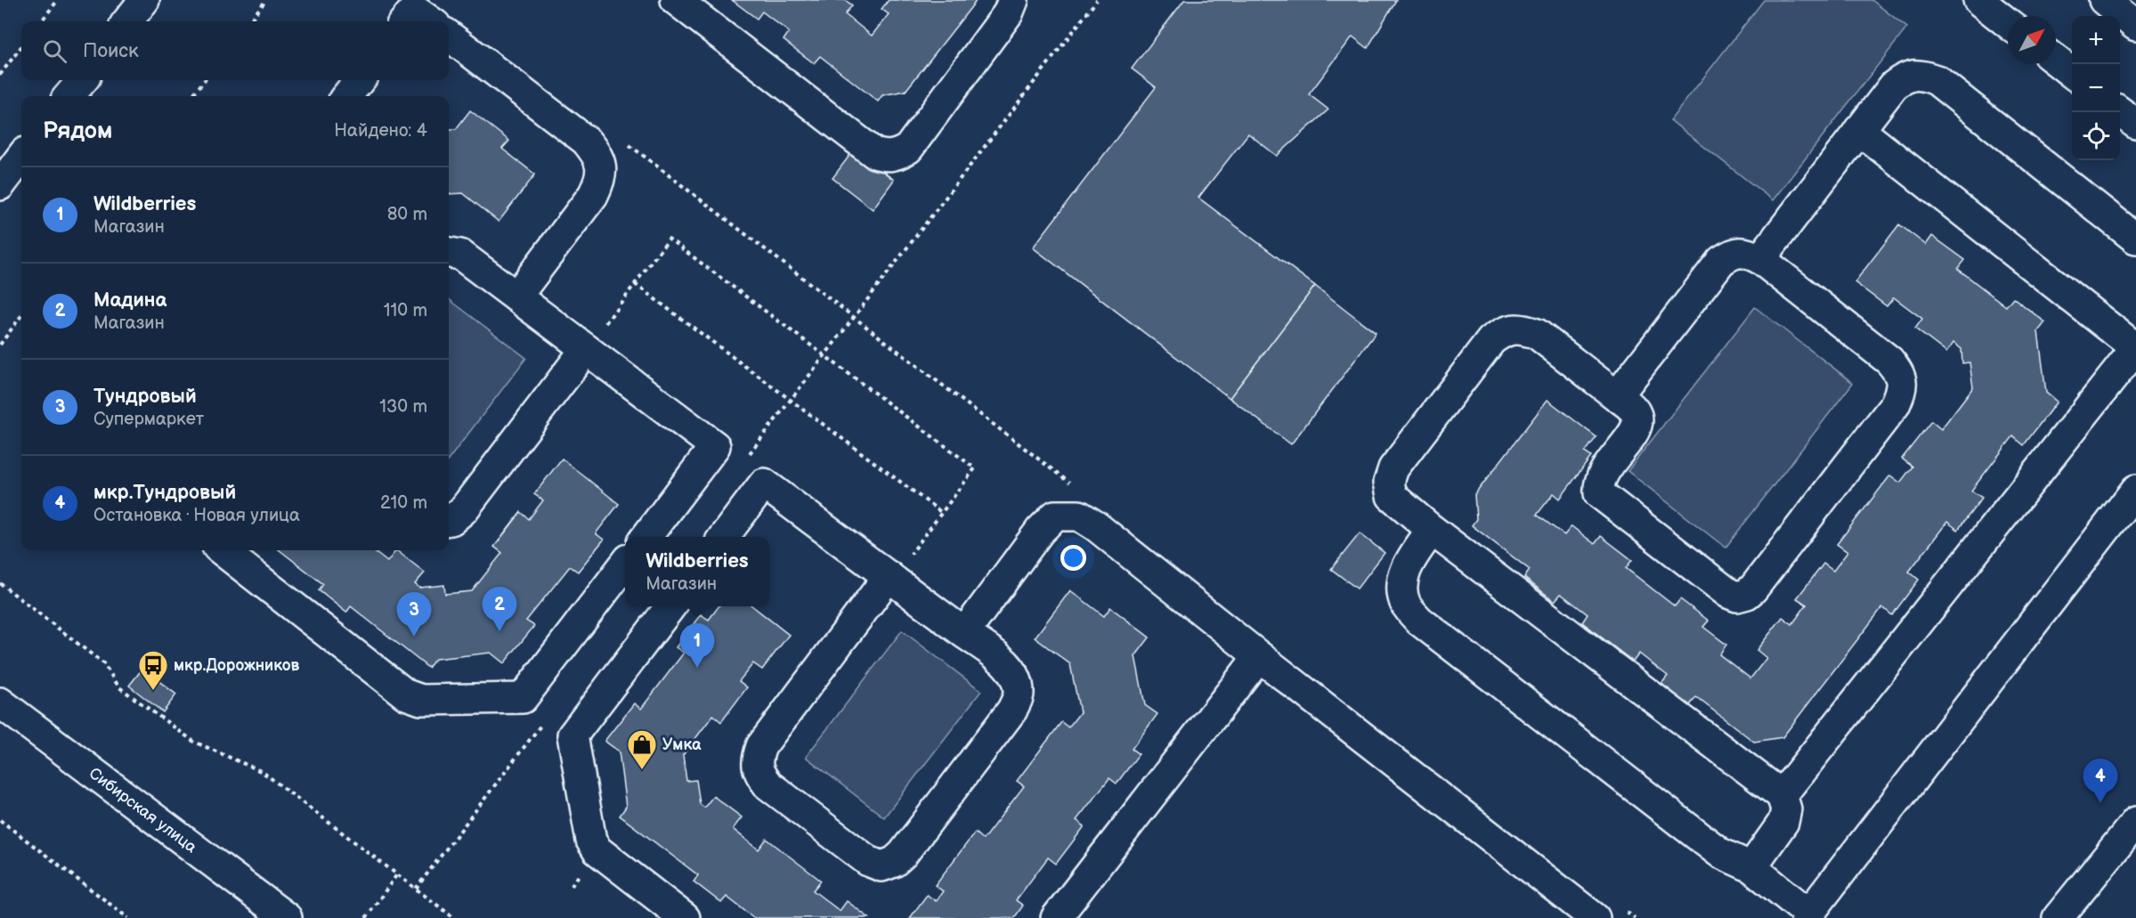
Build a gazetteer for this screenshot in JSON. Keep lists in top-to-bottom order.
{
  "streets": {
    "main road": ["Сибирская улица"]
  },
  "places": {
    "bus stop": ["мкр.Дорожников"],
    "shop": ["Умка"]
  },
  "north": "top right",
  "page": {
    "map_buttons": ["+", "−"],
    "search": "Поиск",
    "heading": ["Рядом", "Найдено: 4"],
    "list": [
      {
        "mark": "1",
        "name": "Wildberries",
        "note": "Магазин",
        "value": "80 m"
      },
      {
        "mark": "2",
        "name": "Мадина",
        "note": "Магазин",
        "value": "110 m"
      },
      {
        "mark": "3",
        "name": "Тундровый",
        "note": "Супермаркет",
        "value": "130 m"
      },
      {
        "mark": "4",
        "name": "мкр.Тундровый",
        "note": "Остановка · Новая улица",
        "value": "210 m"
      }
    ],
    "popup": ["Wildberries", "Магазин"],
    "pins": [
      "2",
      "3",
      "1",
      "4"
    ]
  }
}
